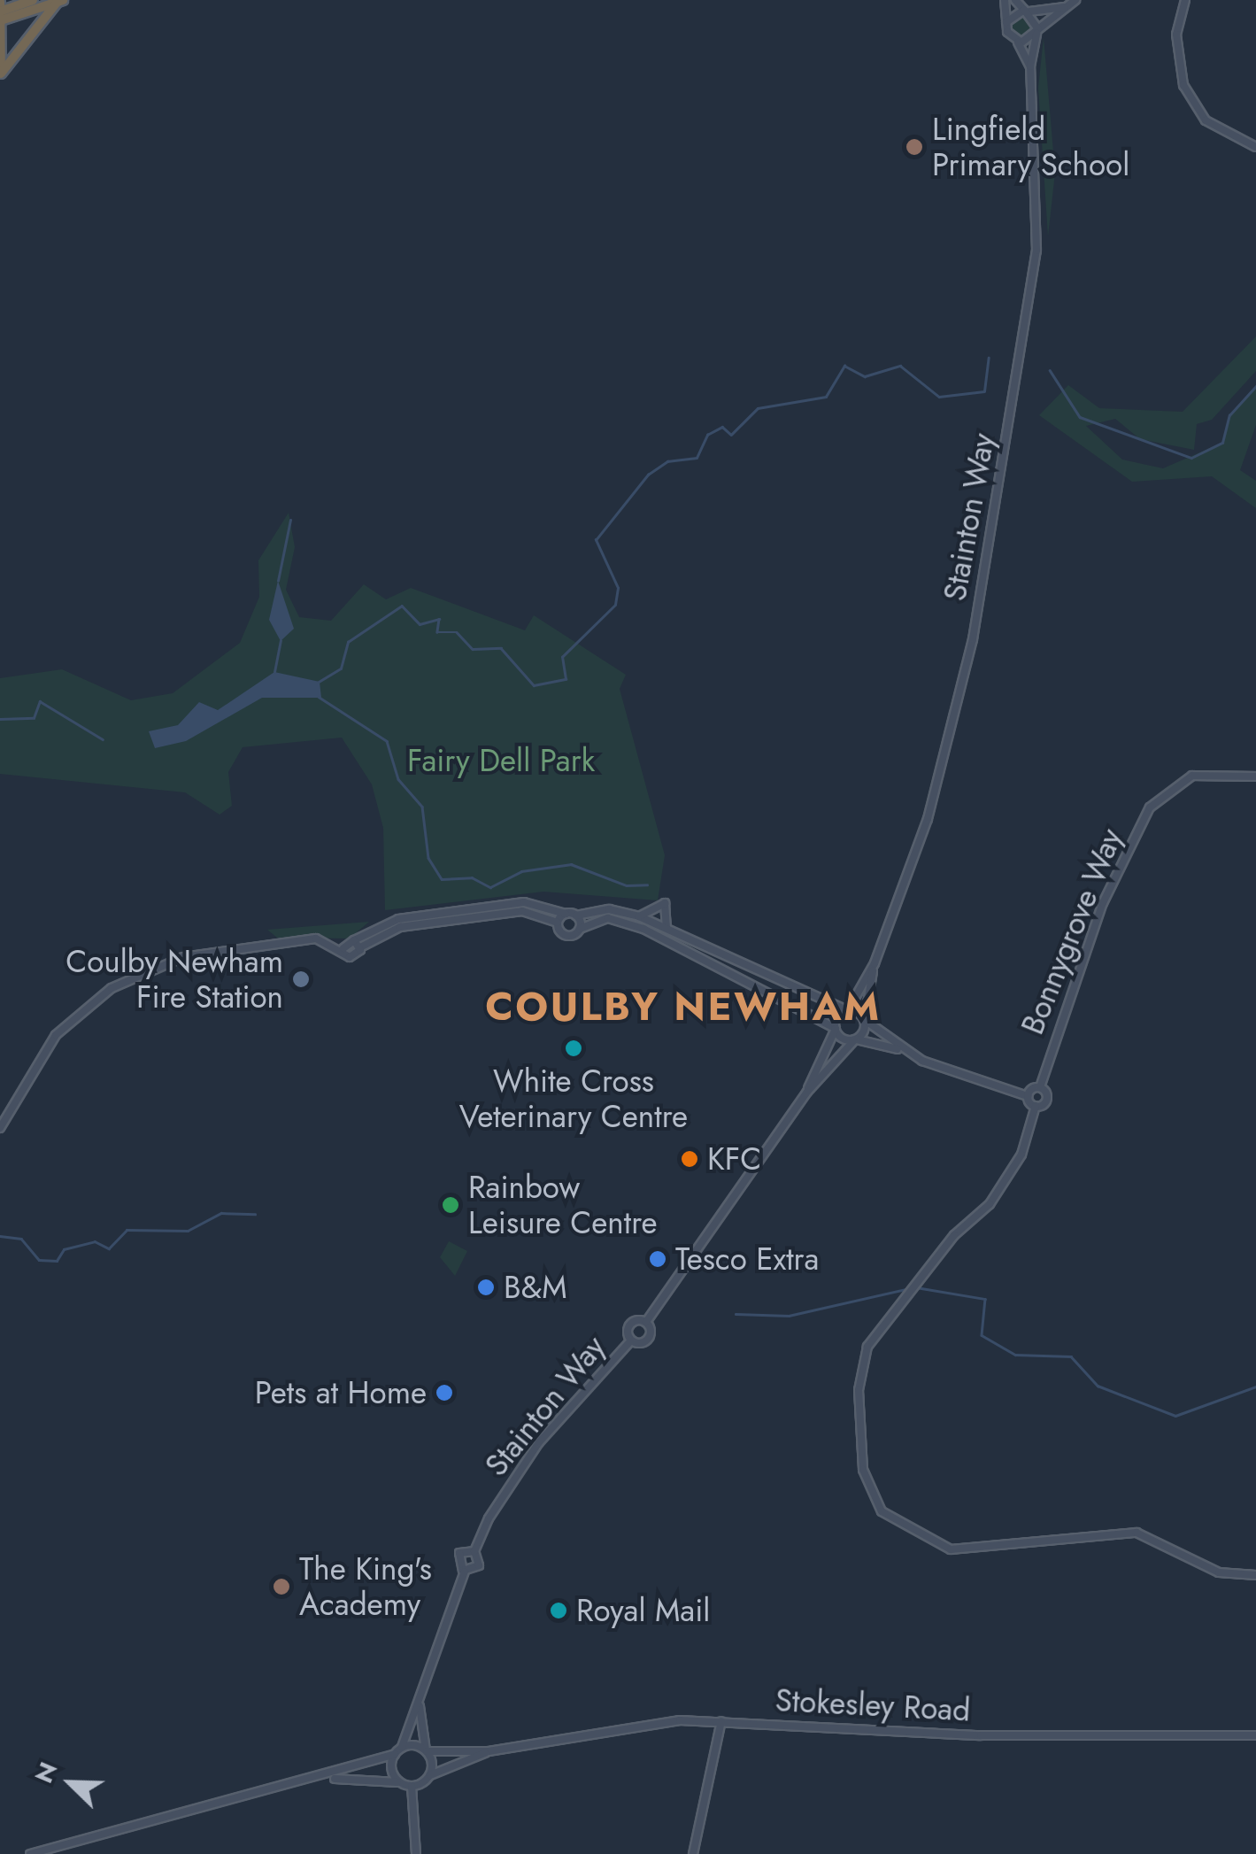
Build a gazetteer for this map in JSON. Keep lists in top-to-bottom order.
{
  "streets": {
    "street": ["Stainton Way", "Bonnygrove Way", "Stokesley Road"]
  },
  "districts": ["COULBY NEWHAM"],
  "parks": ["Fairy Dell Park"],
  "places": [
    "Lingfield Primary School",
    "Coulby Newham Fire Station",
    "White Cross Veterinary Centre",
    "KFC",
    "Rainbow Leisure Centre",
    "Tesco Extra",
    "B&M",
    "Pets at Home",
    "The King's Academy",
    "Royal Mail"
  ],
  "north": "top left"
}
